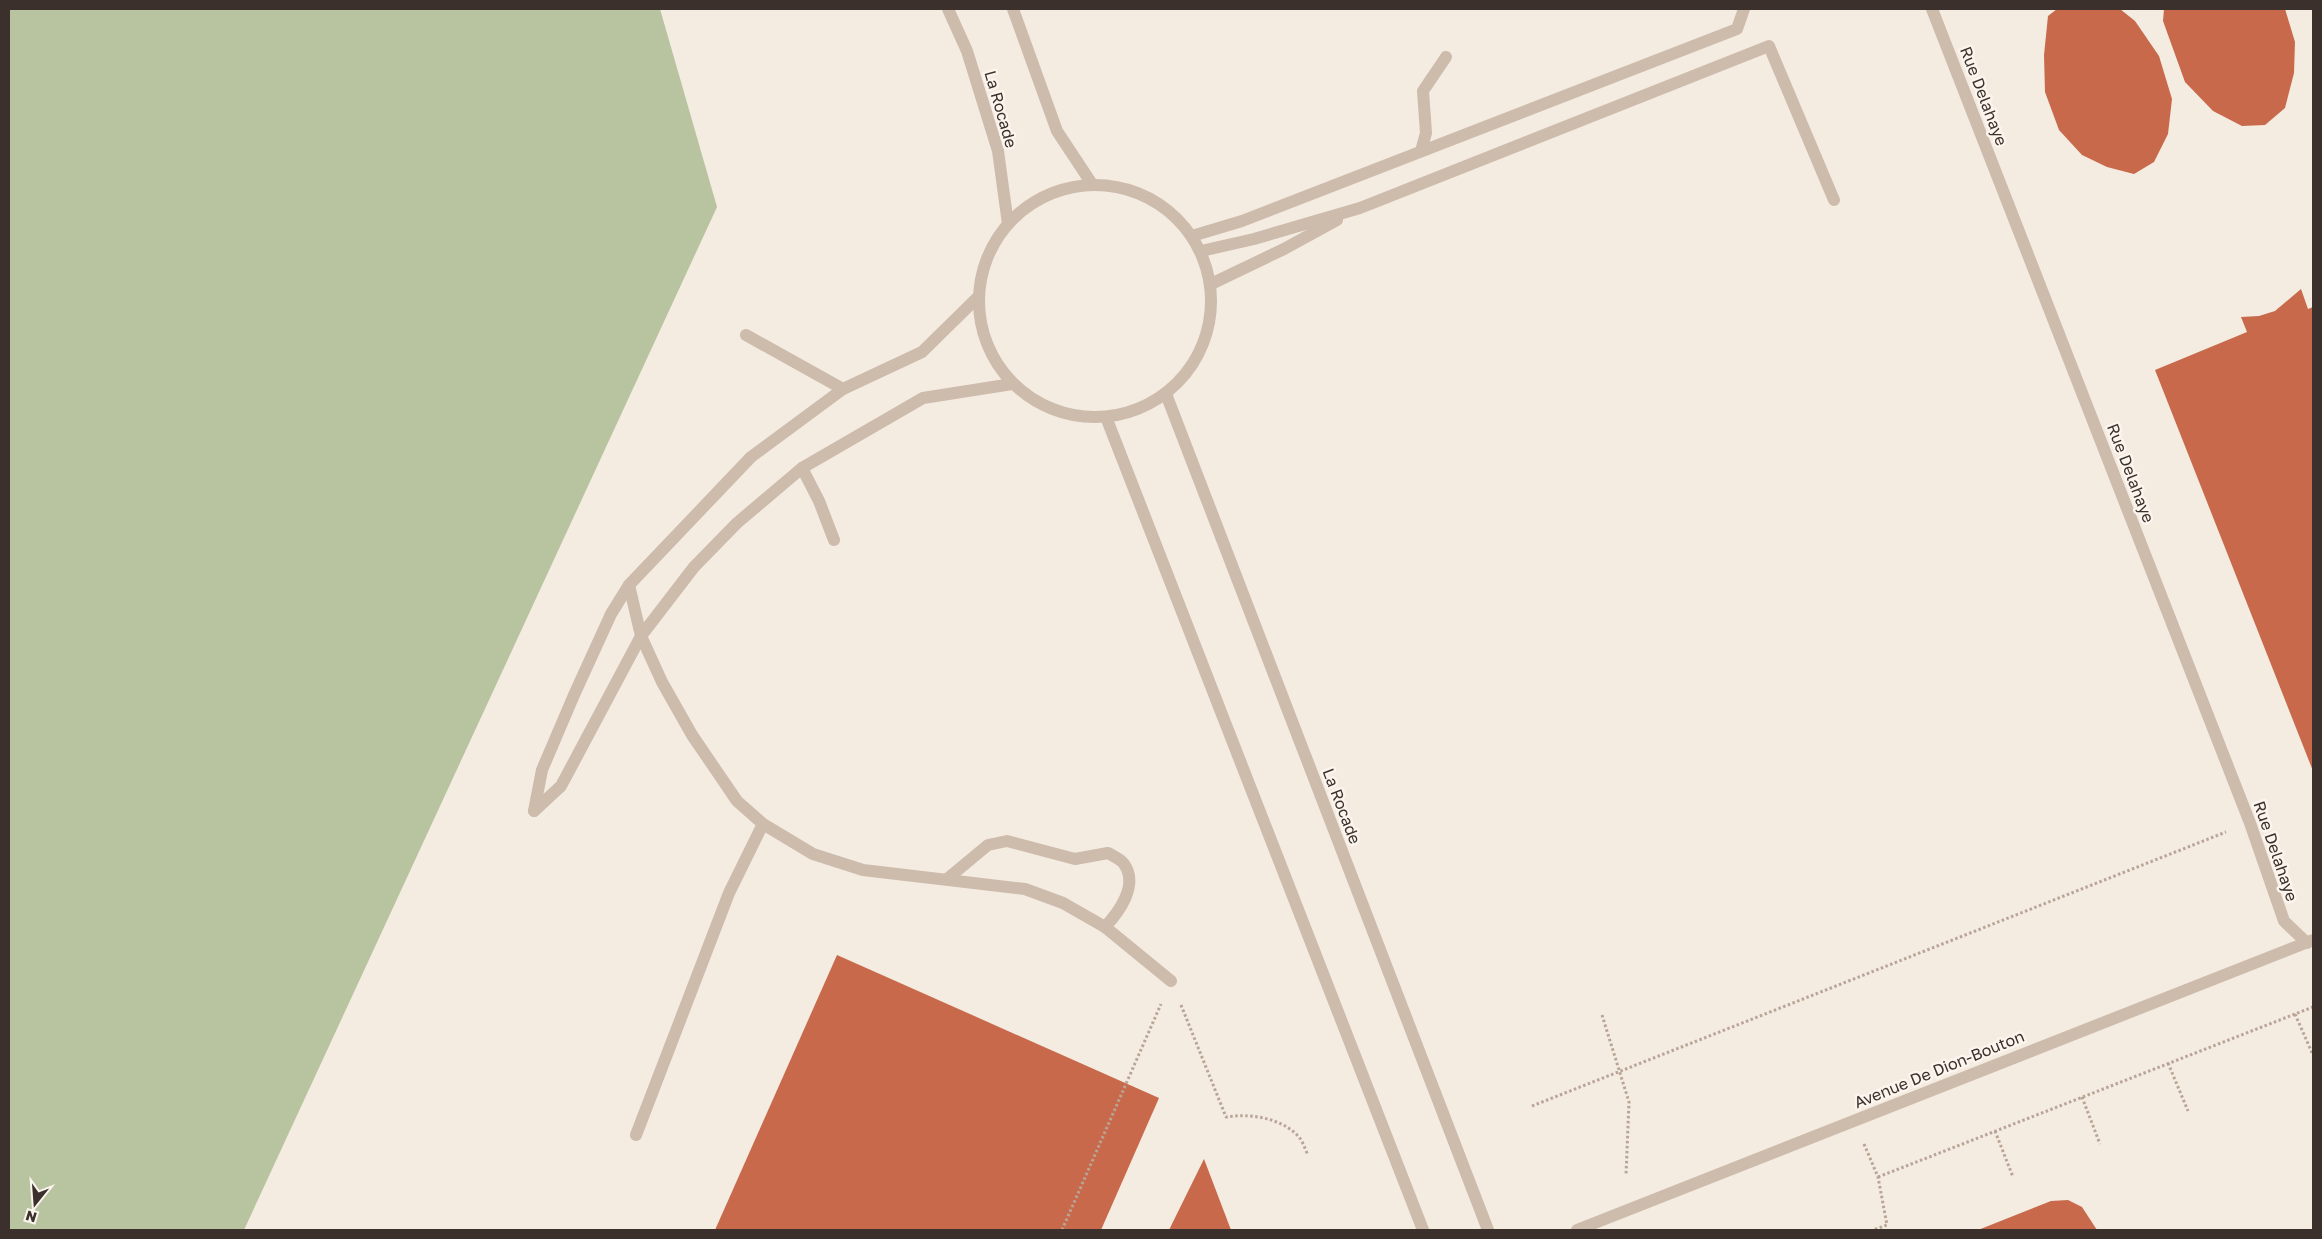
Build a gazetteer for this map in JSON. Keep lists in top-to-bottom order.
{
  "streets": {
    "lane": ["Rue Delahaye", "La Rocade", "Avenue De Dion-Bouton"]
  },
  "crossings": [
    ["Rue Delahaye", "Avenue De Dion-Bouton"]
  ],
  "north": "bottom"
}
